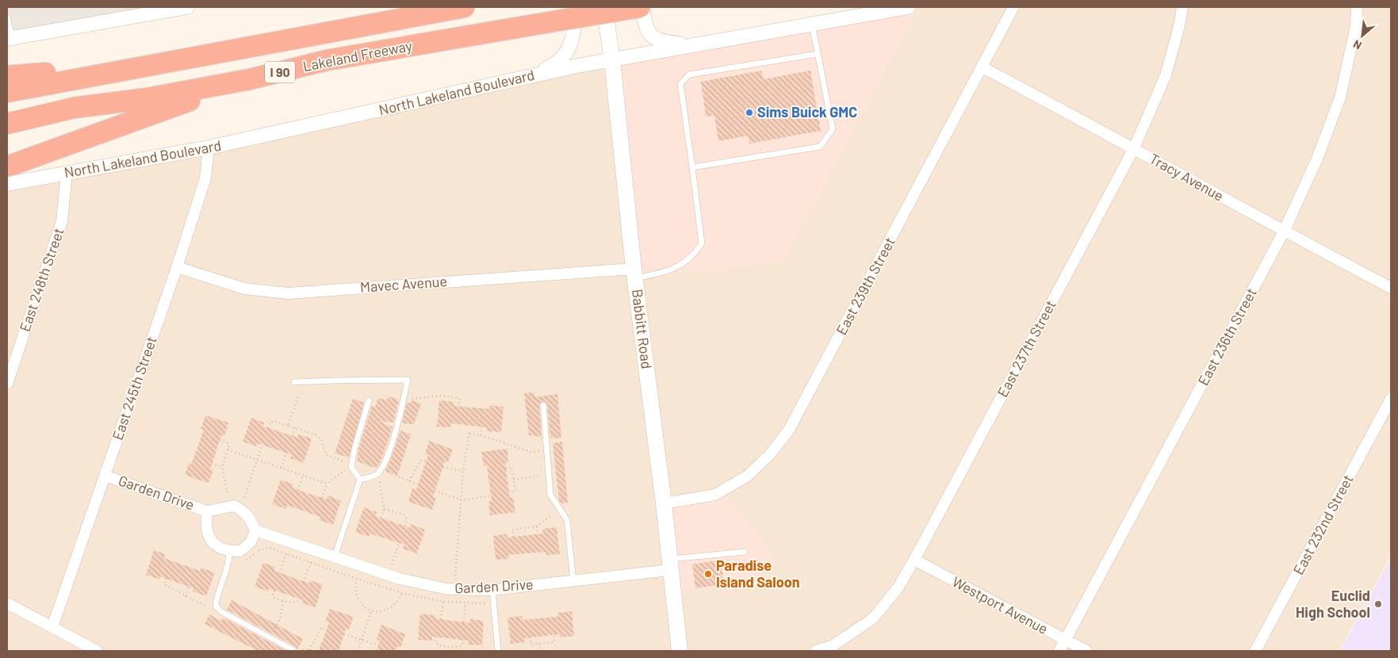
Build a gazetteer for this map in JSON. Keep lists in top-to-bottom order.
{
  "streets": {
    "highway": ["Lakeland Freeway", "I 90"],
    "main road": ["Babbitt Road"],
    "street": [
      "North Lakeland Boulevard",
      "Tracy Avenue",
      "East 248th Street",
      "Mavec Avenue",
      "East 239th Street",
      "East 236th Street",
      "East 237th Street",
      "East 245th Street",
      "Garden Drive",
      "East 232nd Street",
      "Westport Avenue"
    ]
  },
  "crossings": [
    ["North Lakeland Boulevard", "East 248th Street"],
    ["North Lakeland Boulevard", "Babbitt Road"],
    ["North Lakeland Boulevard", "East 245th Street"],
    ["Tracy Avenue", "East 239th Street"],
    ["Tracy Avenue", "East 236th Street"],
    ["Tracy Avenue", "East 237th Street"],
    ["Mavec Avenue", "Babbitt Road"],
    ["Mavec Avenue", "East 245th Street"],
    ["East 239th Street", "Babbitt Road"],
    ["Babbitt Road", "Garden Drive"],
    ["East 236th Street", "Westport Avenue"],
    ["East 237th Street", "Westport Avenue"],
    ["East 245th Street", "Garden Drive"]
  ],
  "places": ["Sims Buick GMC", "Paradise Island Saloon", "Euclid High School"],
  "north": "bottom left"
}
